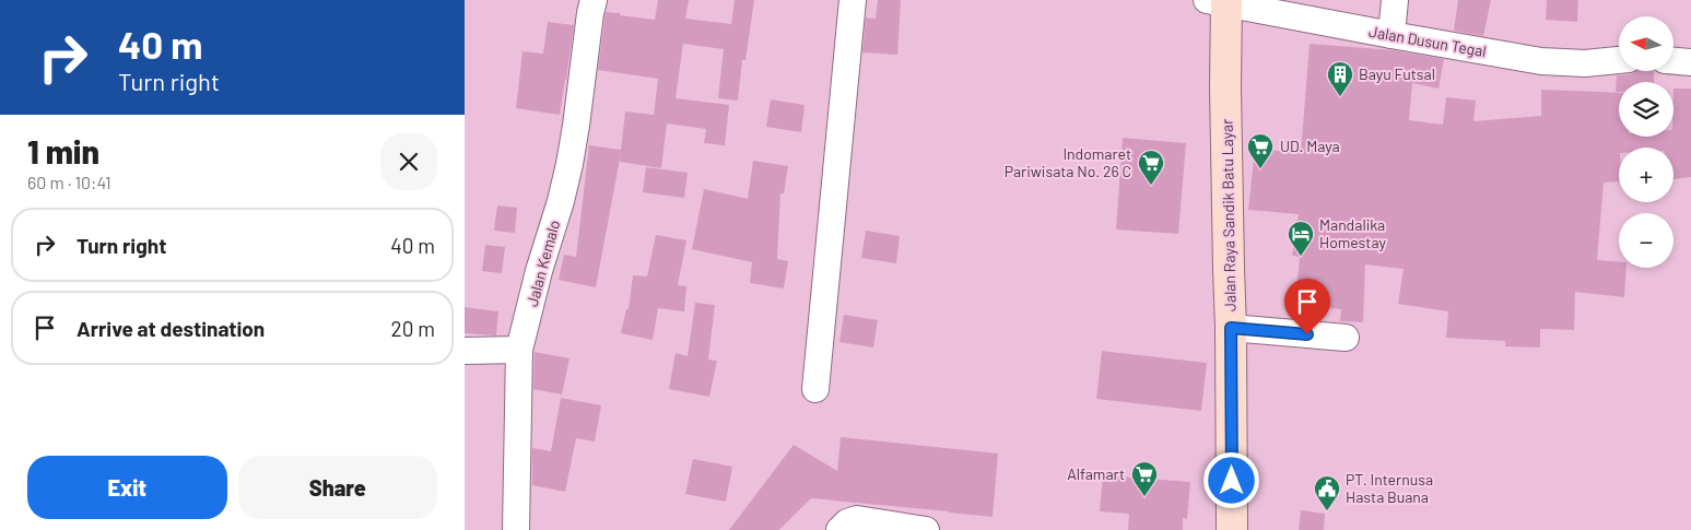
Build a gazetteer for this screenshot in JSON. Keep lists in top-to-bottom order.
{
  "streets": {
    "main road": ["Jalan Raya Sandik Batu Layar"],
    "street": ["Jalan Dusun Tegal", "Jalan Kemalo"]
  },
  "crossings": [
    ["Jalan Dusun Tegal", "Jalan Raya Sandik Batu Layar"]
  ],
  "places": {
    "building": ["Bayu Futsal"],
    "supermarket": ["UD. Maya", "Indomaret Pariwisata No. 26 C", "Alfamart"],
    "hotel": ["Mandalika Homestay"],
    "public building": ["PT. Internusa Hasta Buana"]
  },
  "north": "left",
  "page": {
    "turn": ["40 m", "Turn right"],
    "map_buttons": ["+", "−"],
    "heading": ["1 min", "60 m · 10:41"],
    "list": [
      {
        "name": "Turn right",
        "value": "40 m"
      },
      {
        "name": "Arrive at destination",
        "value": "20 m"
      }
    ],
    "buttons": ["Exit", "Share"]
  }
}
